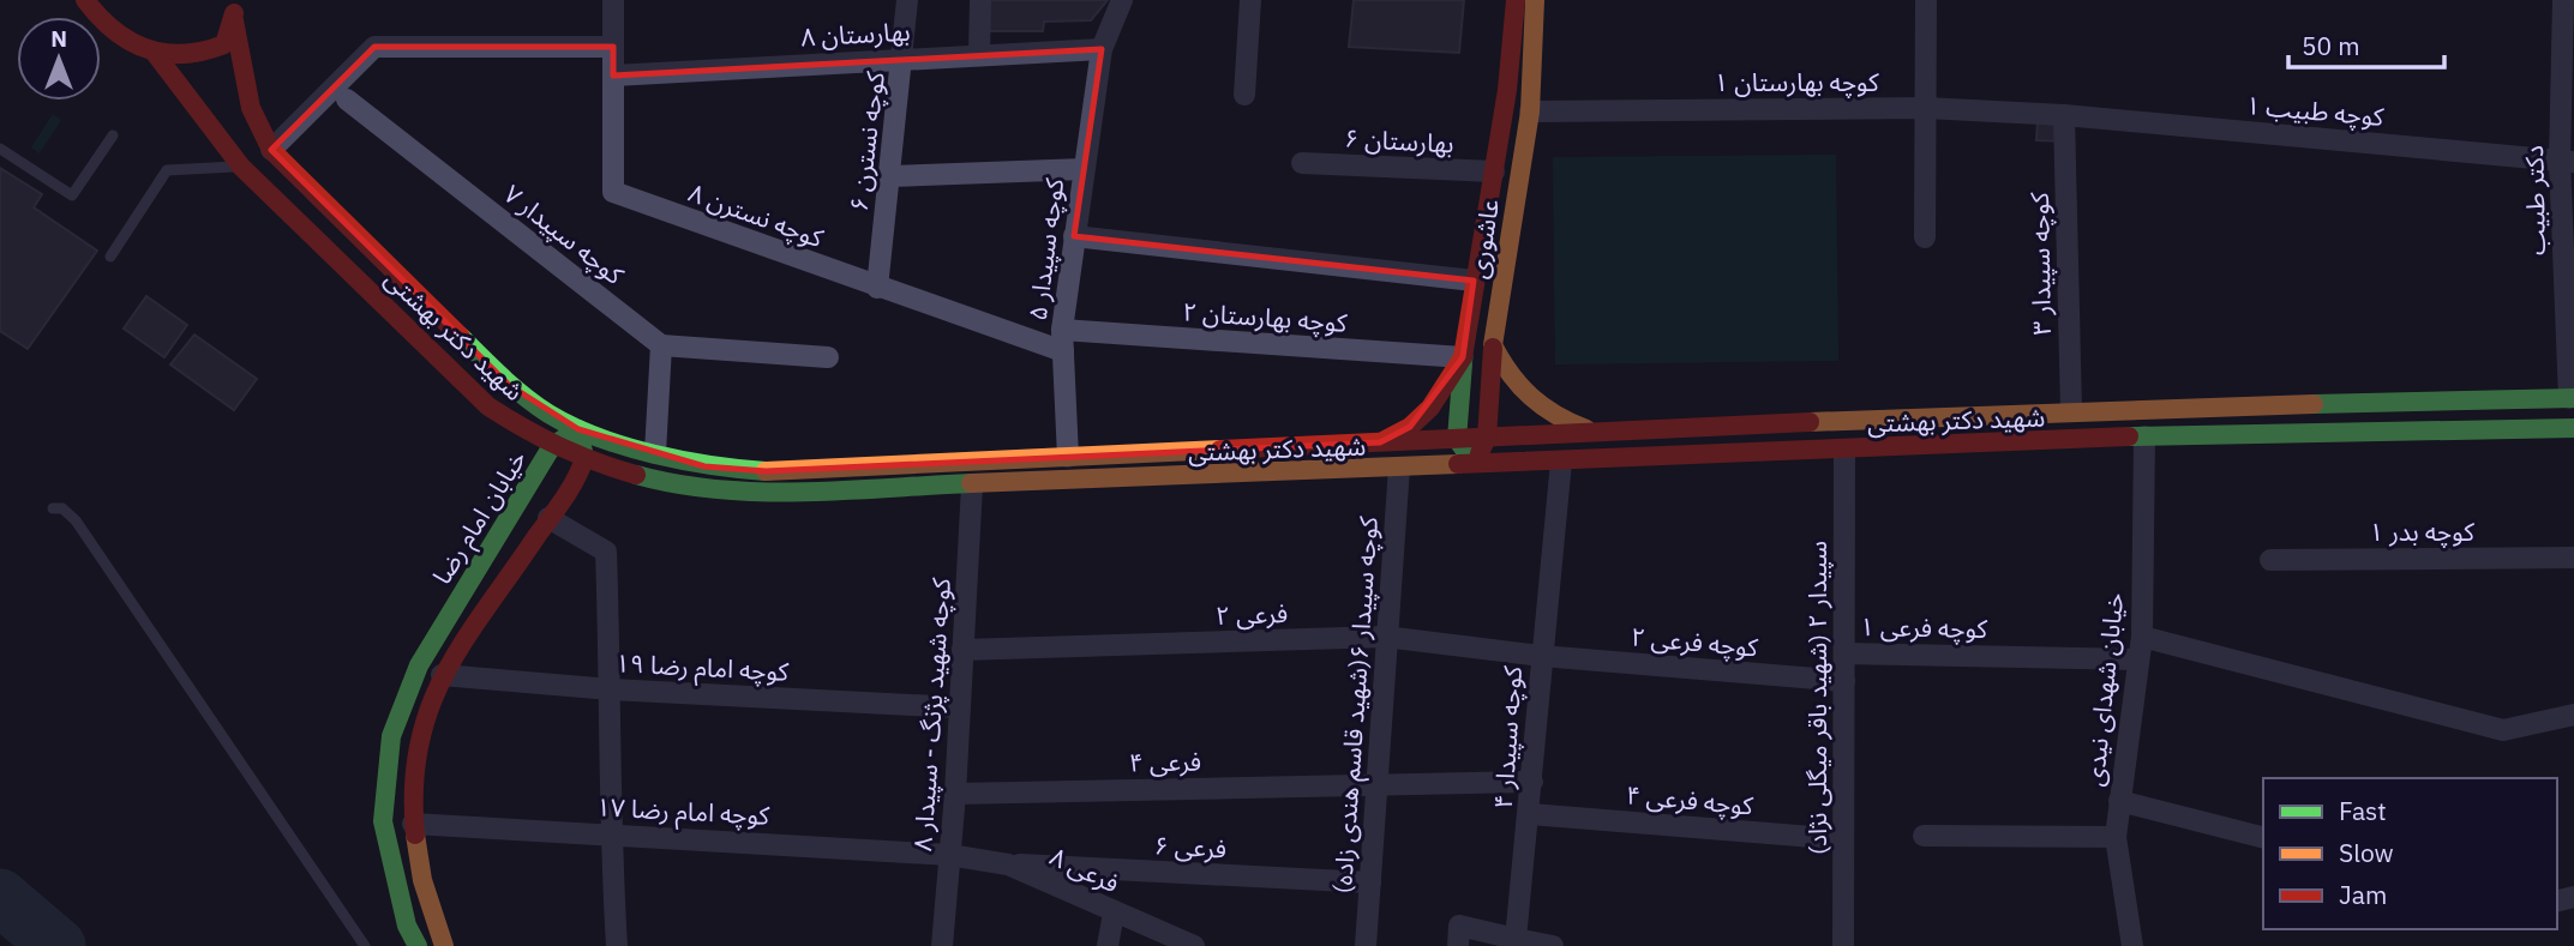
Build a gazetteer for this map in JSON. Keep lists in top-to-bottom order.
{
  "streets": {
    "main road": ["عاشوری", "شهید دکتر بهشتی", "خیابان امام رضا"],
    "street": [
      "بهارستان ۸",
      "کوچه بهارستان ۱",
      "کوچه طبیب ۱",
      "بهارستان ۶",
      "کوچه نسترن ۶",
      "دکتر طبیب",
      "کوچه نسترن ۸",
      "کوچه سپیدار ۷",
      "کوچه سپیدار ۵",
      "کوچه سپیدار ۳",
      "کوچه بهارستان ۲",
      "کوچه بدر ۱",
      "فرعی ۲",
      "کوچه فرعی ۱",
      "کوچه فرعی ۲",
      "کوچه امام رضا ۱۹",
      "خیابان شهدای نیدی",
      "سپیدار ۲ (شهید باقر میگلی نژاد)",
      "کوچه سپیدار ۶(شهید قاسم هندی زاده)",
      "کوچه شهید پژنگ - سپیدار ۸",
      "کوچه سپیدار ۴",
      "فرعی ۴",
      "کوچه فرعی ۴",
      "کوچه امام رضا ۱۷",
      "فرعی ۶",
      "فرعی ۸"
    ]
  },
  "crossings": [
    ["بهارستان ۸", "کوچه نسترن ۶"],
    ["بهارستان ۸", "کوچه نسترن ۸"],
    ["بهارستان ۸", "کوچه سپیدار ۵"],
    ["کوچه بهارستان ۱", "کوچه طبیب ۱"],
    ["کوچه بهارستان ۱", "عاشوری"],
    ["کوچه بهارستان ۱", "کوچه سپیدار ۳"],
    ["کوچه طبیب ۱", "دکتر طبیب"],
    ["کوچه طبیب ۱", "کوچه سپیدار ۳"],
    ["بهارستان ۶", "عاشوری"],
    ["کوچه نسترن ۶", "کوچه نسترن ۸"],
    ["دکتر طبیب", "شهید دکتر بهشتی"],
    ["کوچه نسترن ۸", "کوچه سپیدار ۵"],
    ["عاشوری", "کوچه بهارستان ۲"],
    ["عاشوری", "شهید دکتر بهشتی"],
    ["کوچه سپیدار ۵", "کوچه بهارستان ۲"],
    ["کوچه سپیدار ۵", "شهید دکتر بهشتی"],
    ["کوچه سپیدار ۳", "شهید دکتر بهشتی"],
    ["شهید دکتر بهشتی", "خیابان امام رضا"],
    ["شهید دکتر بهشتی", "خیابان شهدای نیدی"],
    ["شهید دکتر بهشتی", "سپیدار ۲ (شهید باقر میگلی نژاد)"],
    ["شهید دکتر بهشتی", "کوچه سپیدار ۶(شهید قاسم هندی زاده)"],
    ["شهید دکتر بهشتی", "کوچه شهید پژنگ - سپیدار ۸"],
    ["شهید دکتر بهشتی", "کوچه سپیدار ۴"],
    ["فرعی ۲", "کوچه فرعی ۲"],
    ["فرعی ۲", "کوچه سپیدار ۶(شهید قاسم هندی زاده)"],
    ["فرعی ۲", "کوچه شهید پژنگ - سپیدار ۸"],
    ["فرعی ۲", "کوچه سپیدار ۴"],
    ["کوچه فرعی ۱", "خیابان شهدای نیدی"],
    ["کوچه فرعی ۱", "سپیدار ۲ (شهید باقر میگلی نژاد)"],
    ["کوچه فرعی ۲", "سپیدار ۲ (شهید باقر میگلی نژاد)"],
    ["کوچه فرعی ۲", "کوچه سپیدار ۴"],
    ["کوچه امام رضا ۱۹", "کوچه شهید پژنگ - سپیدار ۸"],
    ["سپیدار ۲ (شهید باقر میگلی نژاد)", "کوچه فرعی ۴"],
    ["کوچه سپیدار ۶(شهید قاسم هندی زاده)", "فرعی ۴"],
    ["کوچه سپیدار ۶(شهید قاسم هندی زاده)", "فرعی ۶"],
    ["کوچه شهید پژنگ - سپیدار ۸", "فرعی ۴"],
    ["کوچه شهید پژنگ - سپیدار ۸", "کوچه امام رضا ۱۷"],
    ["کوچه شهید پژنگ - سپیدار ۸", "فرعی ۸"],
    ["کوچه سپیدار ۴", "کوچه فرعی ۴"],
    ["کوچه امام رضا ۱۷", "فرعی ۸"],
    ["فرعی ۶", "فرعی ۸"]
  ],
  "legend": ["Fast", "Slow", "Jam"],
  "scale_bar": "50 m",
  "north": "top"
}
